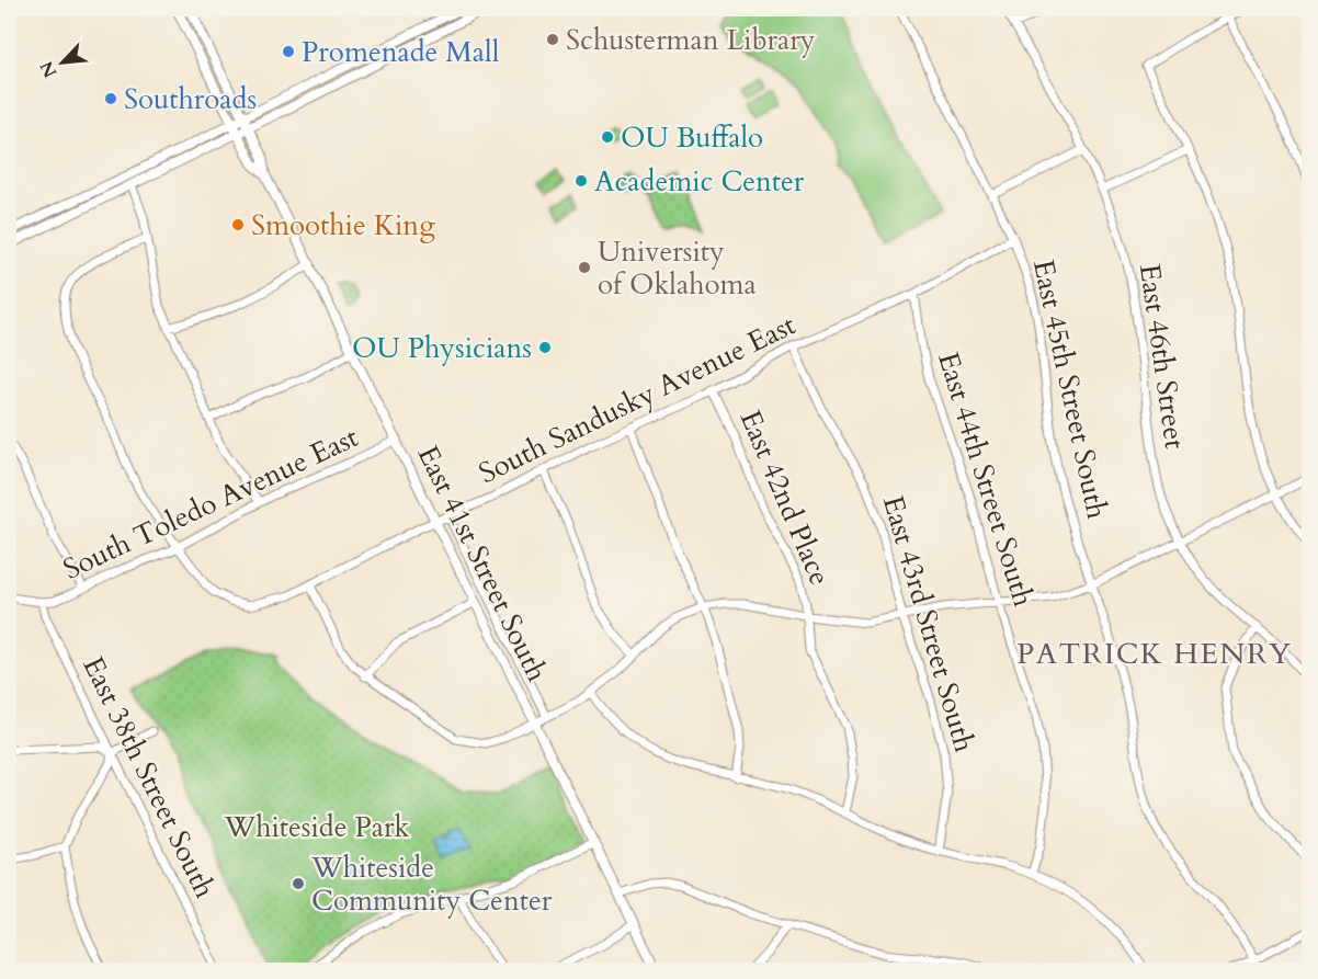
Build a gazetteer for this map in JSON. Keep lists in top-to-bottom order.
{
  "streets": {
    "main road": ["East 41st Street South"],
    "street": [
      "East 46th Street",
      "East 45th Street South",
      "South Sandusky Avenue East",
      "East 44th Street South",
      "East 42nd Place",
      "South Toledo Avenue East",
      "East 43rd Street South",
      "East 38th Street South"
    ]
  },
  "crossings": [
    ["East 45th Street South", "South Sandusky Avenue East"],
    ["South Sandusky Avenue East", "East 44th Street South"],
    ["South Sandusky Avenue East", "East 42nd Place"],
    ["South Sandusky Avenue East", "South Toledo Avenue East"],
    ["South Sandusky Avenue East", "East 41st Street South"],
    ["South Sandusky Avenue East", "East 43rd Street South"],
    ["South Toledo Avenue East", "East 41st Street South"],
    ["South Toledo Avenue East", "East 38th Street South"]
  ],
  "districts": ["PATRICK HENRY"],
  "parks": ["Whiteside Park"],
  "places": [
    "Schusterman Library",
    "Promenade Mall",
    "Southroads",
    "OU Buffalo",
    "Academic Center",
    "Smoothie King",
    "University of Oklahoma",
    "OU Physicians",
    "Whiteside Community Center"
  ],
  "north": "bottom left"
}
